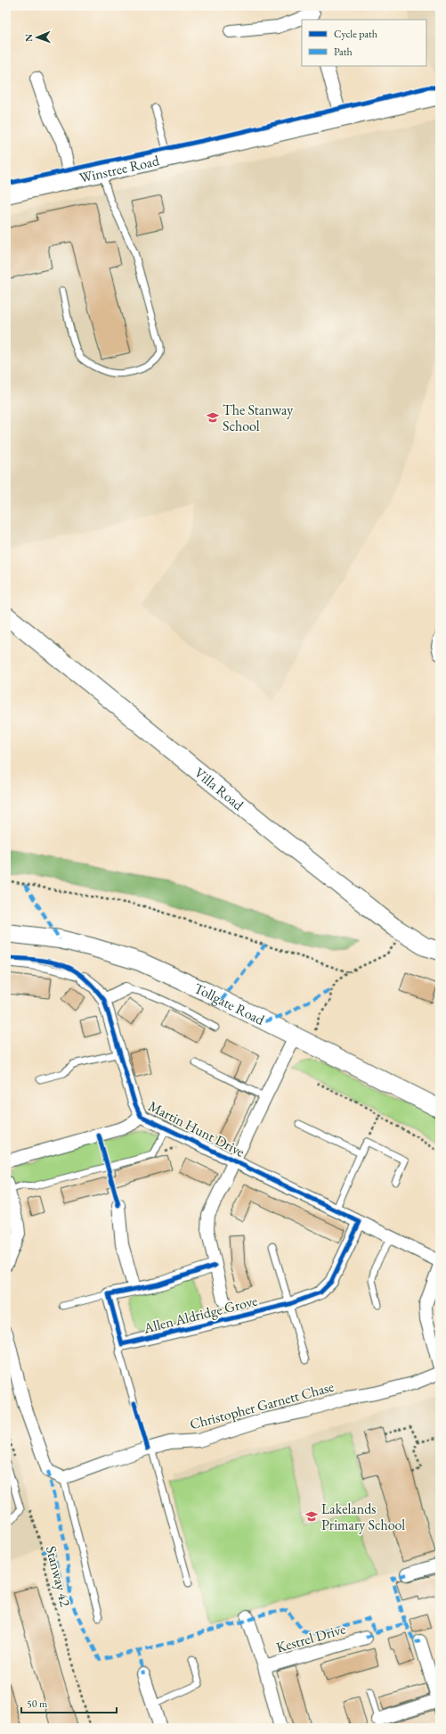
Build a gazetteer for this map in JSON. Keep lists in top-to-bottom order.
{
  "streets": {
    "street": [
      "Winstree Road",
      "Villa Road",
      "Tollgate Road",
      "Martin Hunt Drive",
      "Allen Aldridge Grove",
      "Christopher Garnett Chase",
      "Kestrel Drive"
    ],
    "path": ["Stanway 42"]
  },
  "crossings": [
    ["Martin Hunt Drive", "Allen Aldridge Grove"]
  ],
  "places": {
    "school or university": ["The Stanway School", "Lakelands Primary School"]
  },
  "legend": ["Cycle path", "Path"],
  "scale_bar": "50 m",
  "north": "left"
}
